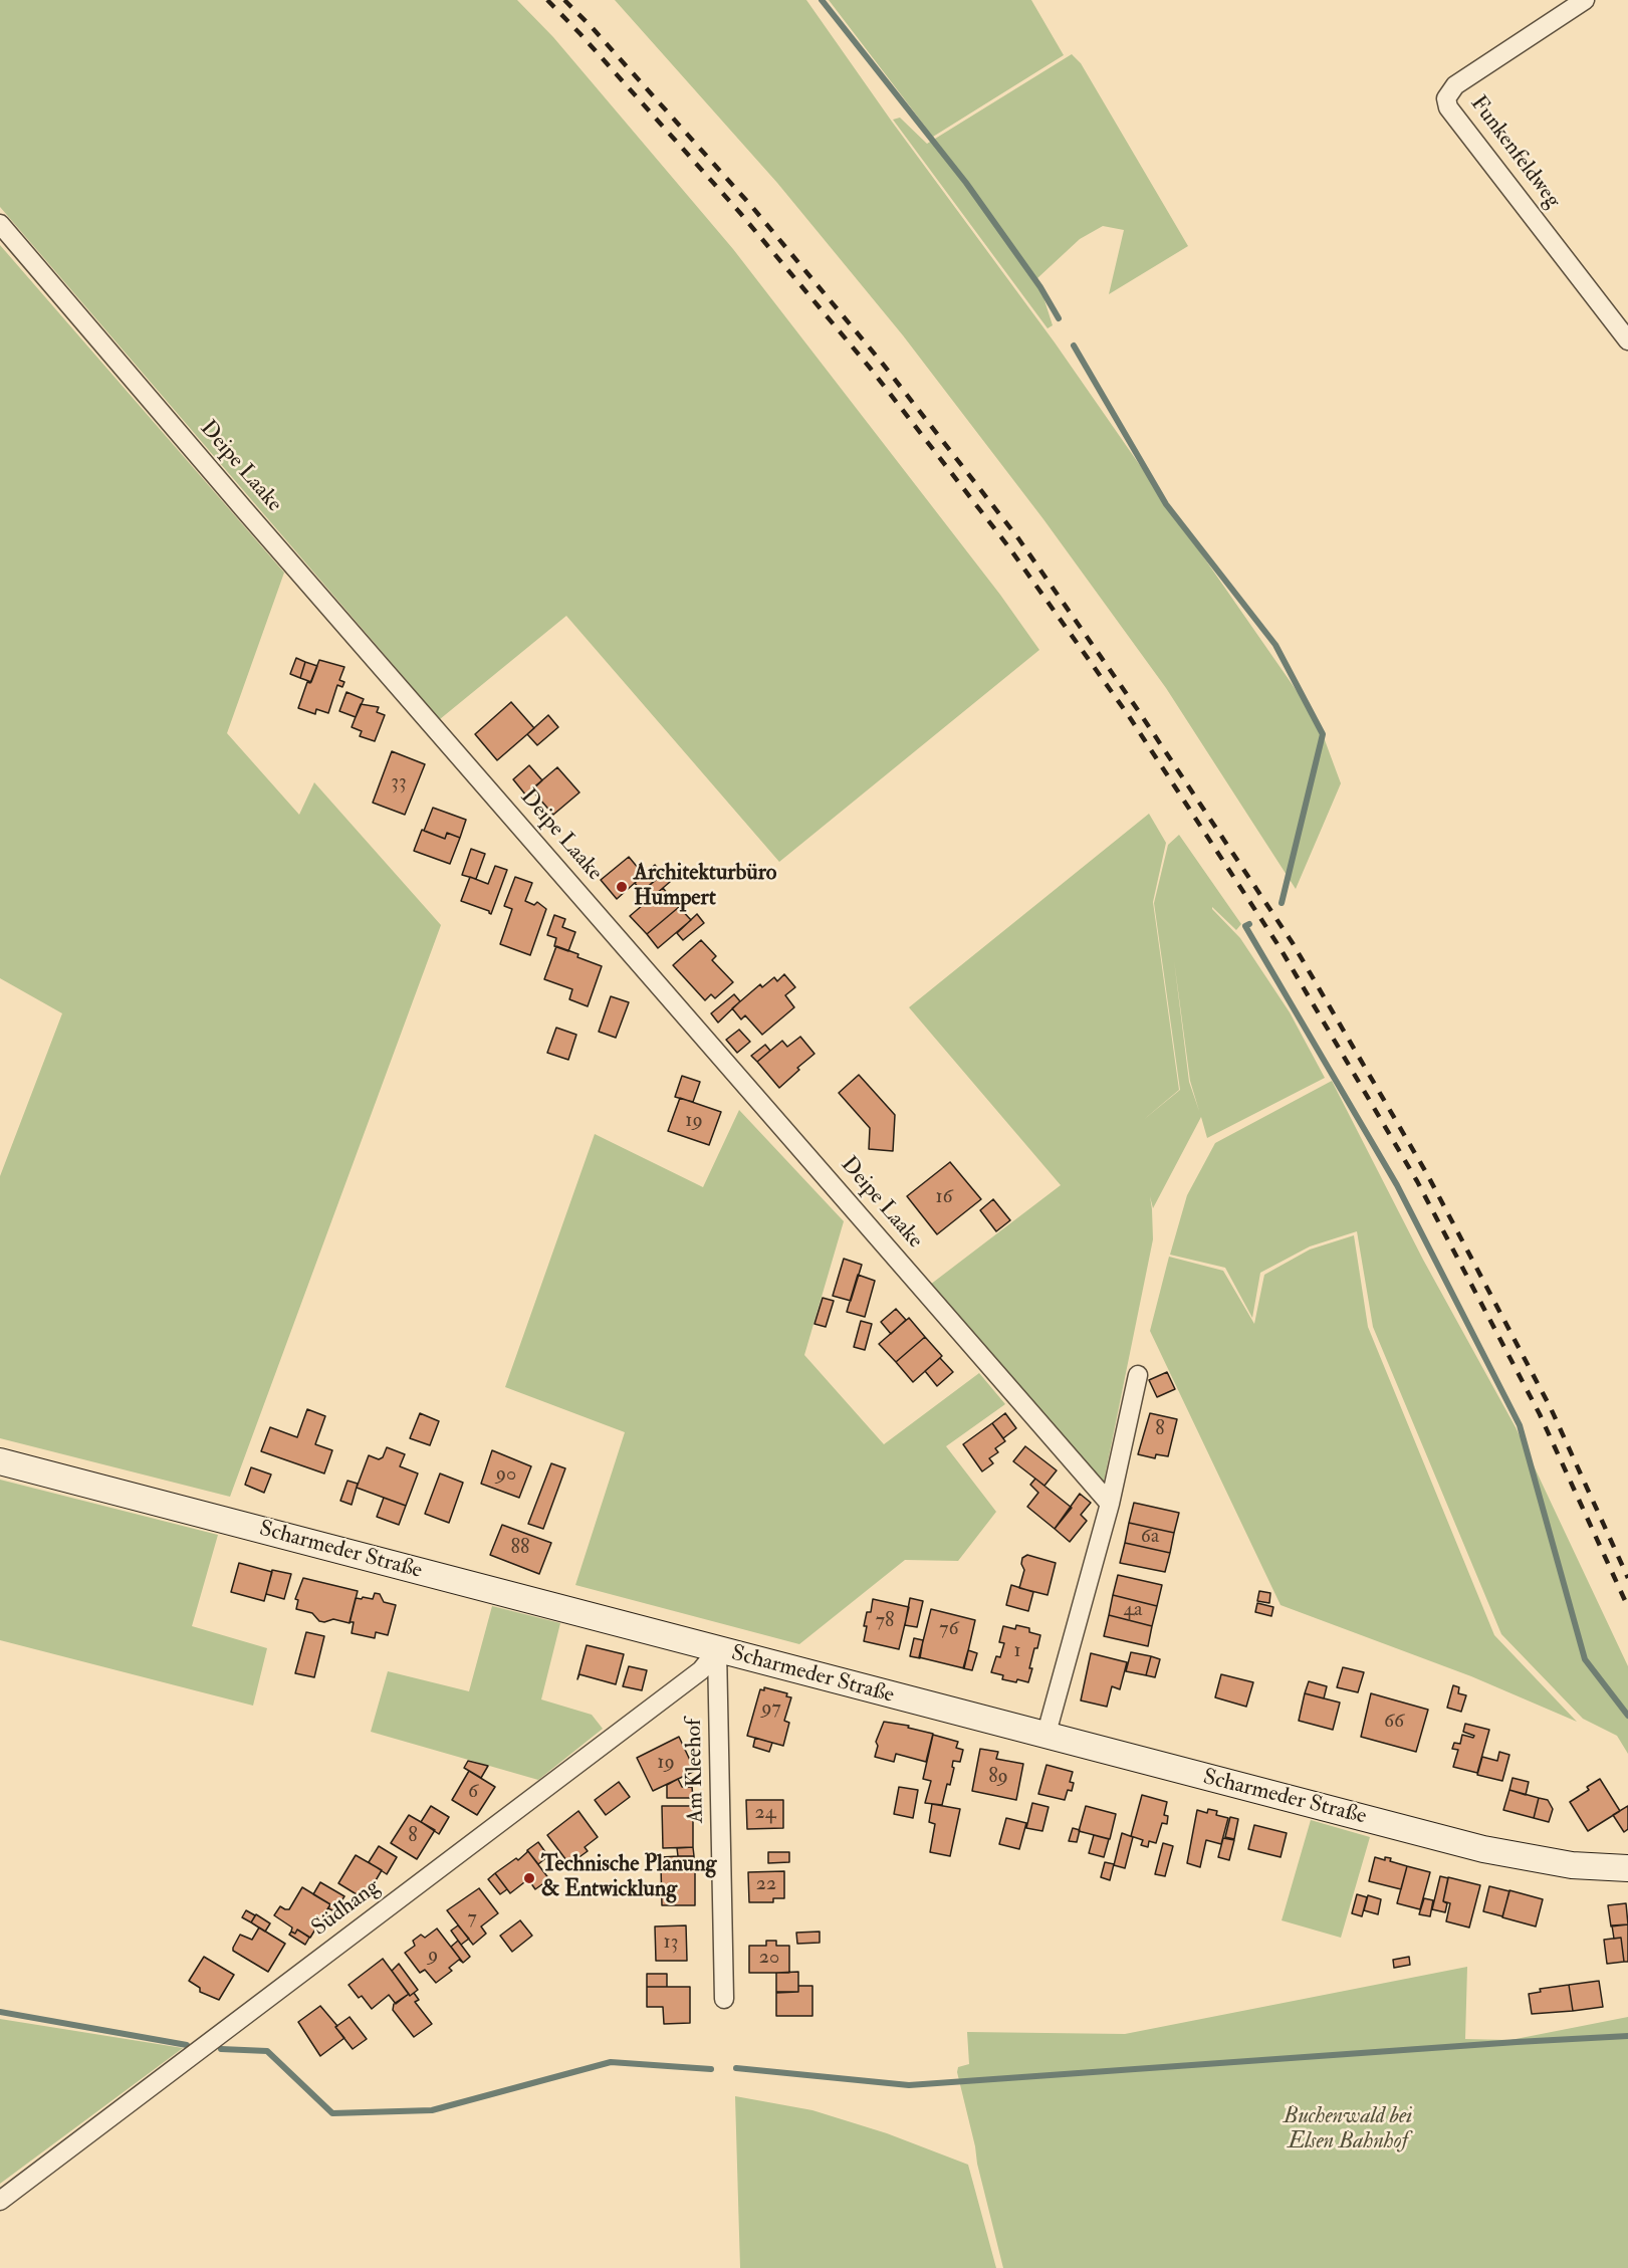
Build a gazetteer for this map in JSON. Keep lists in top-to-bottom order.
{
  "streets": {
    "street": [
      "Funkenfeldweg",
      "Deipe Laake",
      "Scharmeder Straße",
      "Am Kleehof",
      "Südhang"
    ]
  },
  "crossings": [
    ["Scharmeder Straße", "Am Kleehof"],
    ["Scharmeder Straße", "Südhang"],
    ["Am Kleehof", "Südhang"]
  ],
  "parks": ["Buchenwald bei Elsen Bahnhof"],
  "places": ["Architekturbüro Humpert", "Technische Planung & Entwicklung"],
  "house_numbers": [
    "33",
    "19",
    "16",
    "8",
    "90",
    "6a",
    "88",
    "4a",
    "78",
    "76",
    "1",
    "97",
    "66",
    "19",
    "89",
    "6",
    "24",
    "8",
    "22",
    "7",
    "13",
    "9",
    "20"
  ]
}
